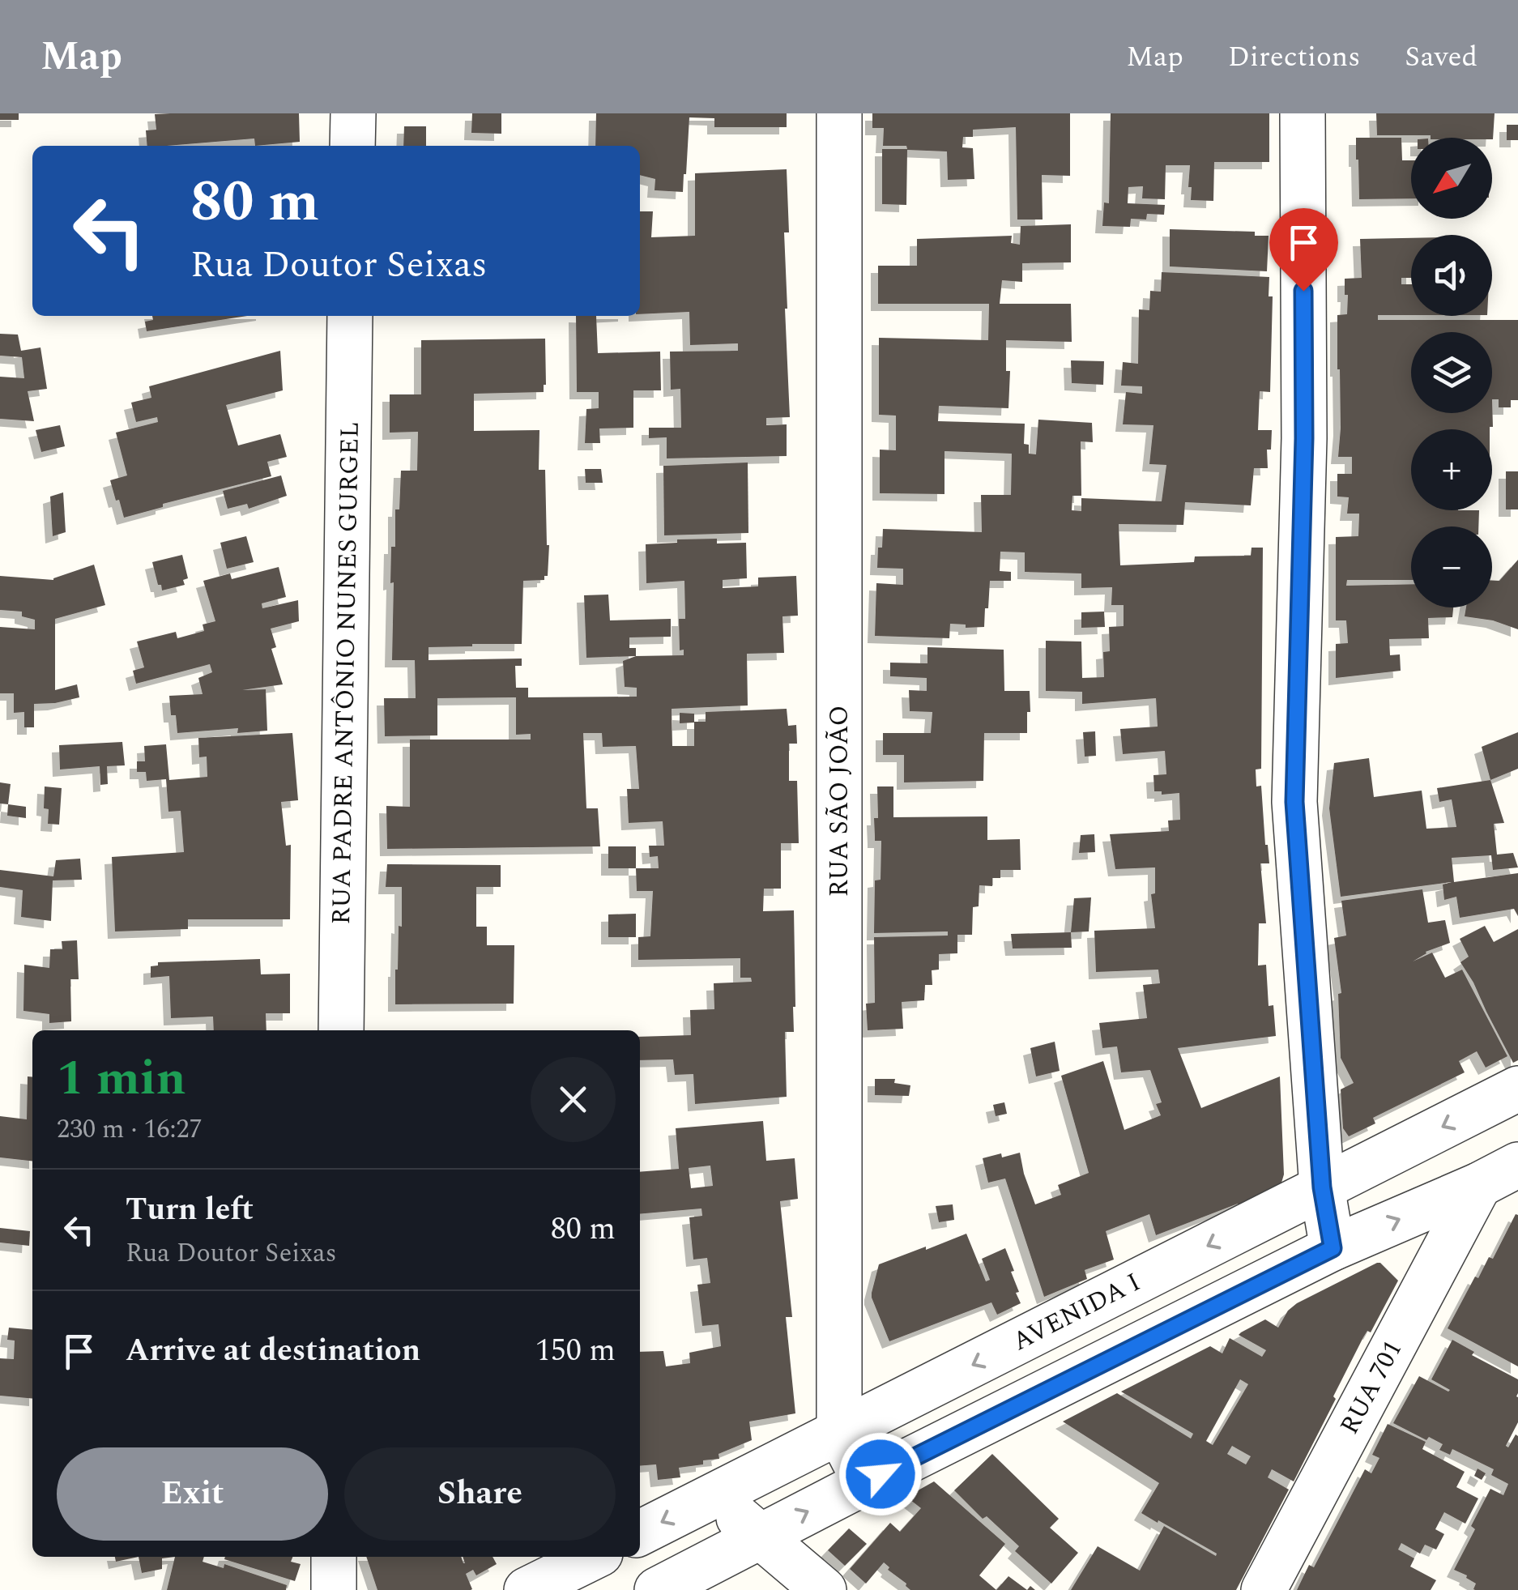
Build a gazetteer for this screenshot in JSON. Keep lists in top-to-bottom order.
{
  "streets": {
    "street": [
      "RUA PADRE ANTÔNIO NUNES GURGEL",
      "RUA SÃO JOÃO",
      "AVENIDA I",
      "RUA 701"
    ]
  },
  "crossings": [
    ["RUA SÃO JOÃO", "AVENIDA I"]
  ],
  "north": "bottom left",
  "page": {
    "header": "Map",
    "nav": ["Map", "Directions", "Saved"],
    "map_buttons": ["+", "−"],
    "turn": ["80 m", "Rua Doutor Seixas"],
    "heading": ["1 min", "230 m · 16:27"],
    "list": [
      {
        "name": "Turn left",
        "note": "Rua Doutor Seixas",
        "value": "80 m"
      },
      {
        "name": "Arrive at destination",
        "value": "150 m"
      }
    ],
    "buttons": ["Exit", "Share"]
  }
}
